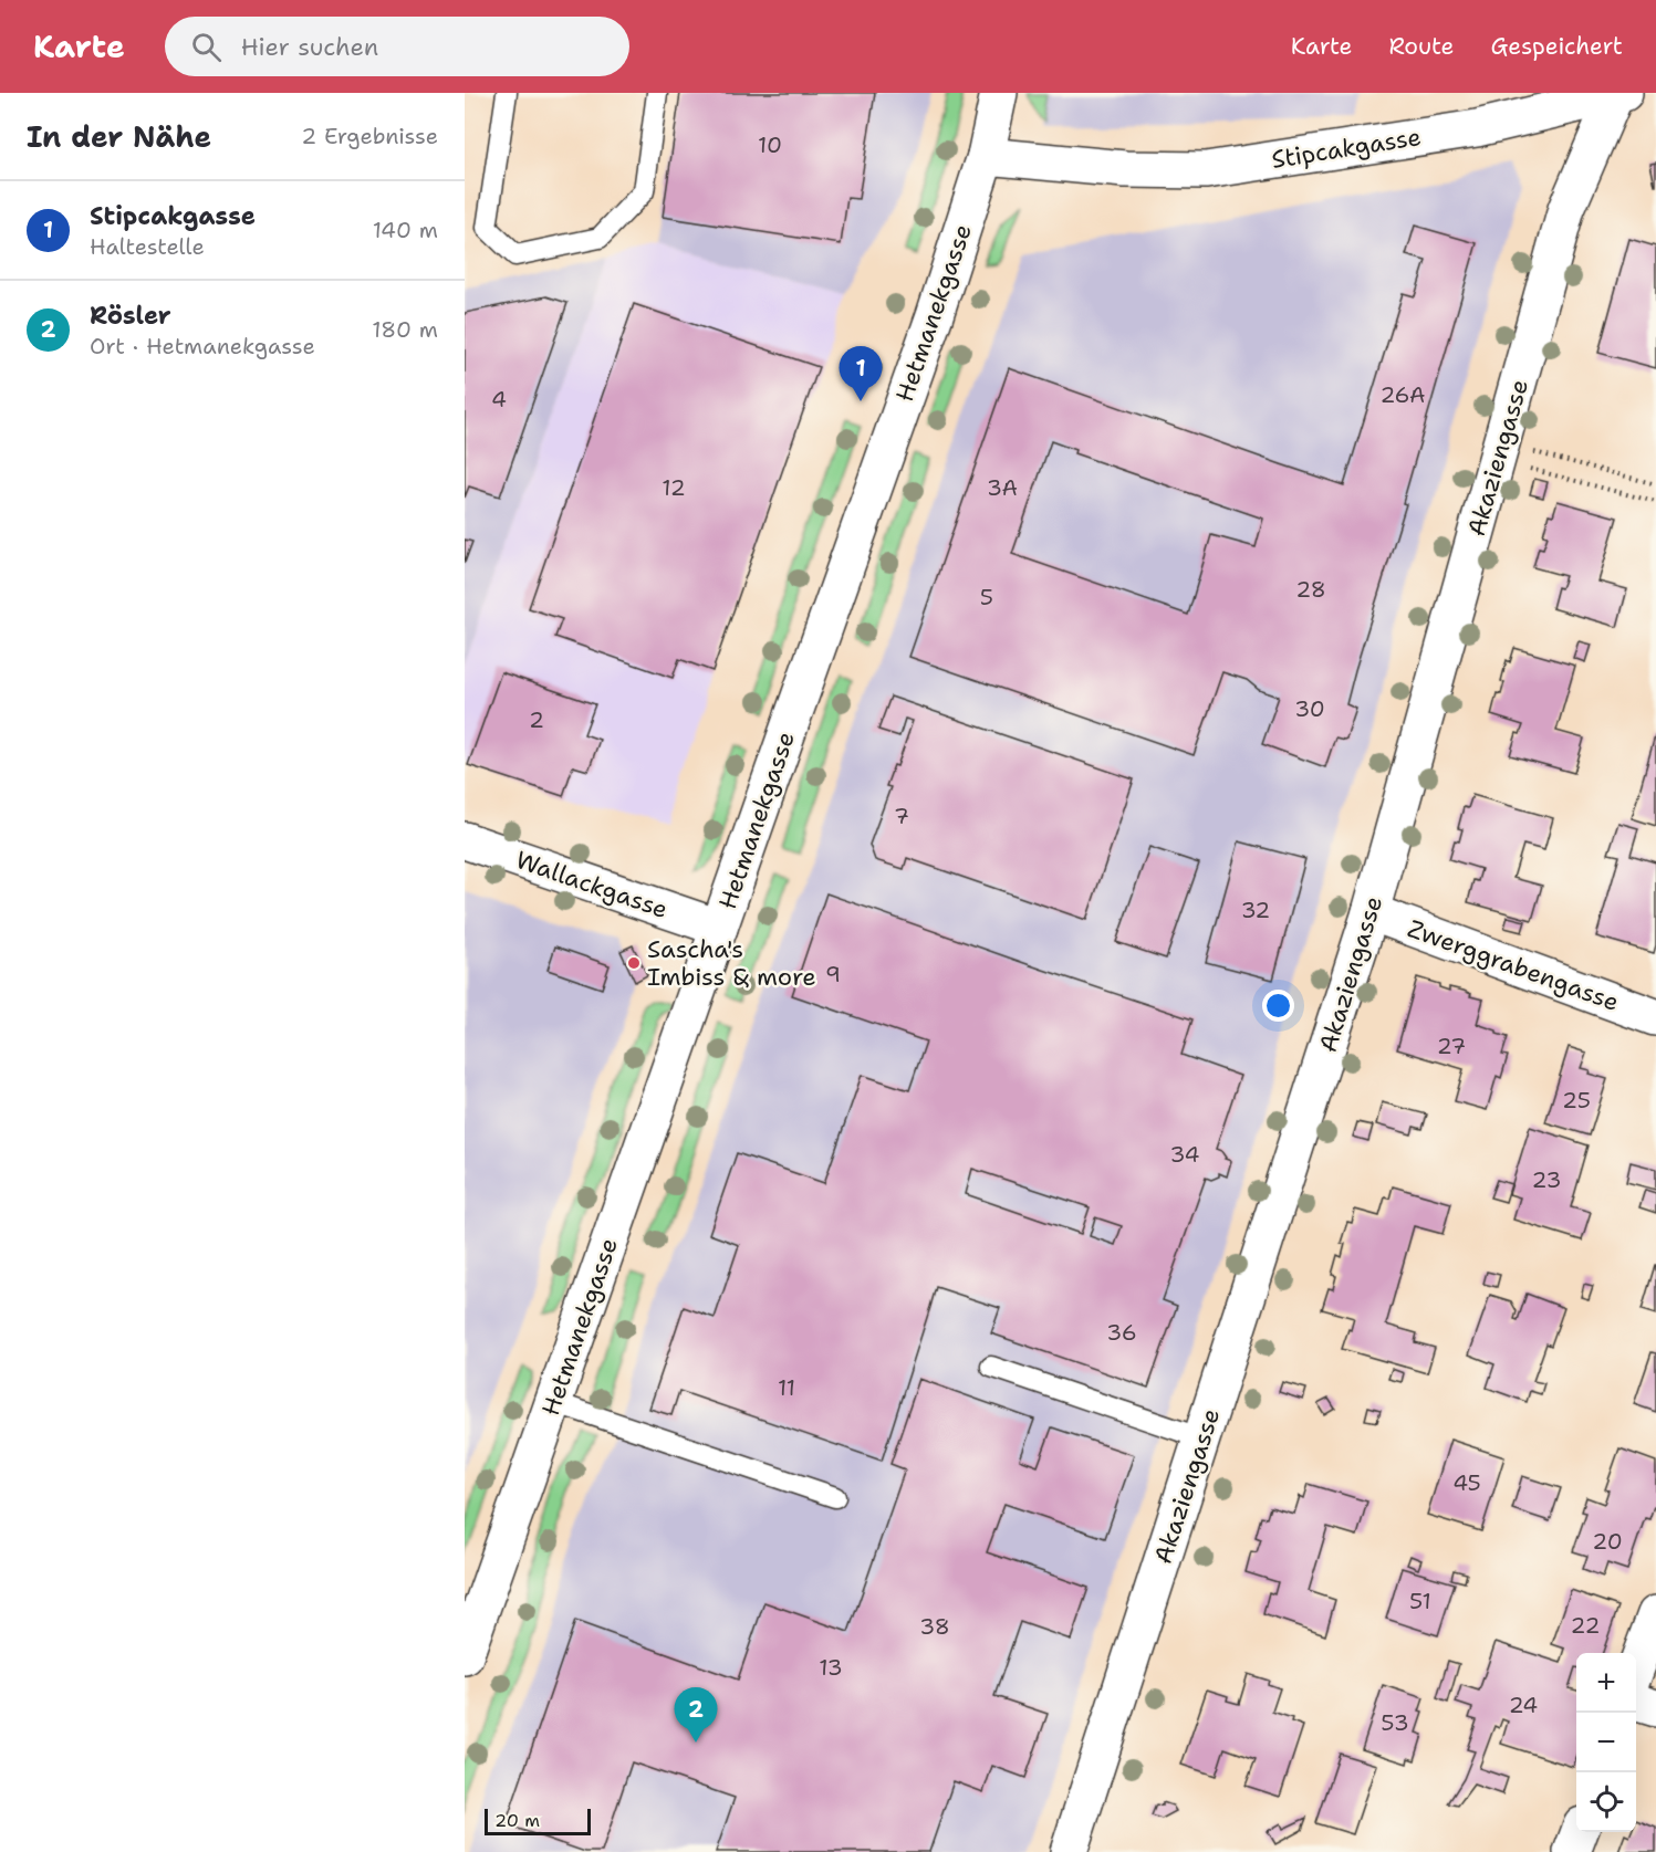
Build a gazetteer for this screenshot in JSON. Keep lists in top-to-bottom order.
{
  "streets": {
    "street": [
      "Stipcakgasse",
      "Hetmanekgasse",
      "Akaziengasse",
      "Wallackgasse",
      "Zwerggrabengasse"
    ]
  },
  "crossings": [
    ["Stipcakgasse", "Hetmanekgasse"],
    ["Stipcakgasse", "Akaziengasse"],
    ["Hetmanekgasse", "Wallackgasse"],
    ["Akaziengasse", "Zwerggrabengasse"]
  ],
  "places": ["Sascha's Imbiss & more"],
  "house_numbers": [
    "10",
    "26A",
    "4",
    "12",
    "3A",
    "28",
    "5",
    "30",
    "2",
    "7",
    "32",
    "9",
    "27",
    "25",
    "34",
    "23",
    "36",
    "11",
    "45",
    "20",
    "51",
    "22",
    "38",
    "13",
    "24",
    "53"
  ],
  "scale_bar": "20 m",
  "page": {
    "header": "Karte",
    "search": "Hier suchen",
    "nav": ["Karte", "Route", "Gespeichert"],
    "heading": ["In der Nähe", "2 Ergebnisse"],
    "list": [
      {
        "mark": "1",
        "name": "Stipcakgasse",
        "note": "Haltestelle",
        "value": "140 m"
      },
      {
        "mark": "2",
        "name": "Rösler",
        "note": "Ort · Hetmanekgasse",
        "value": "180 m"
      }
    ],
    "pins": ["1", "2"],
    "map_buttons": ["+", "−"],
    "scale": "20 m"
  }
}
